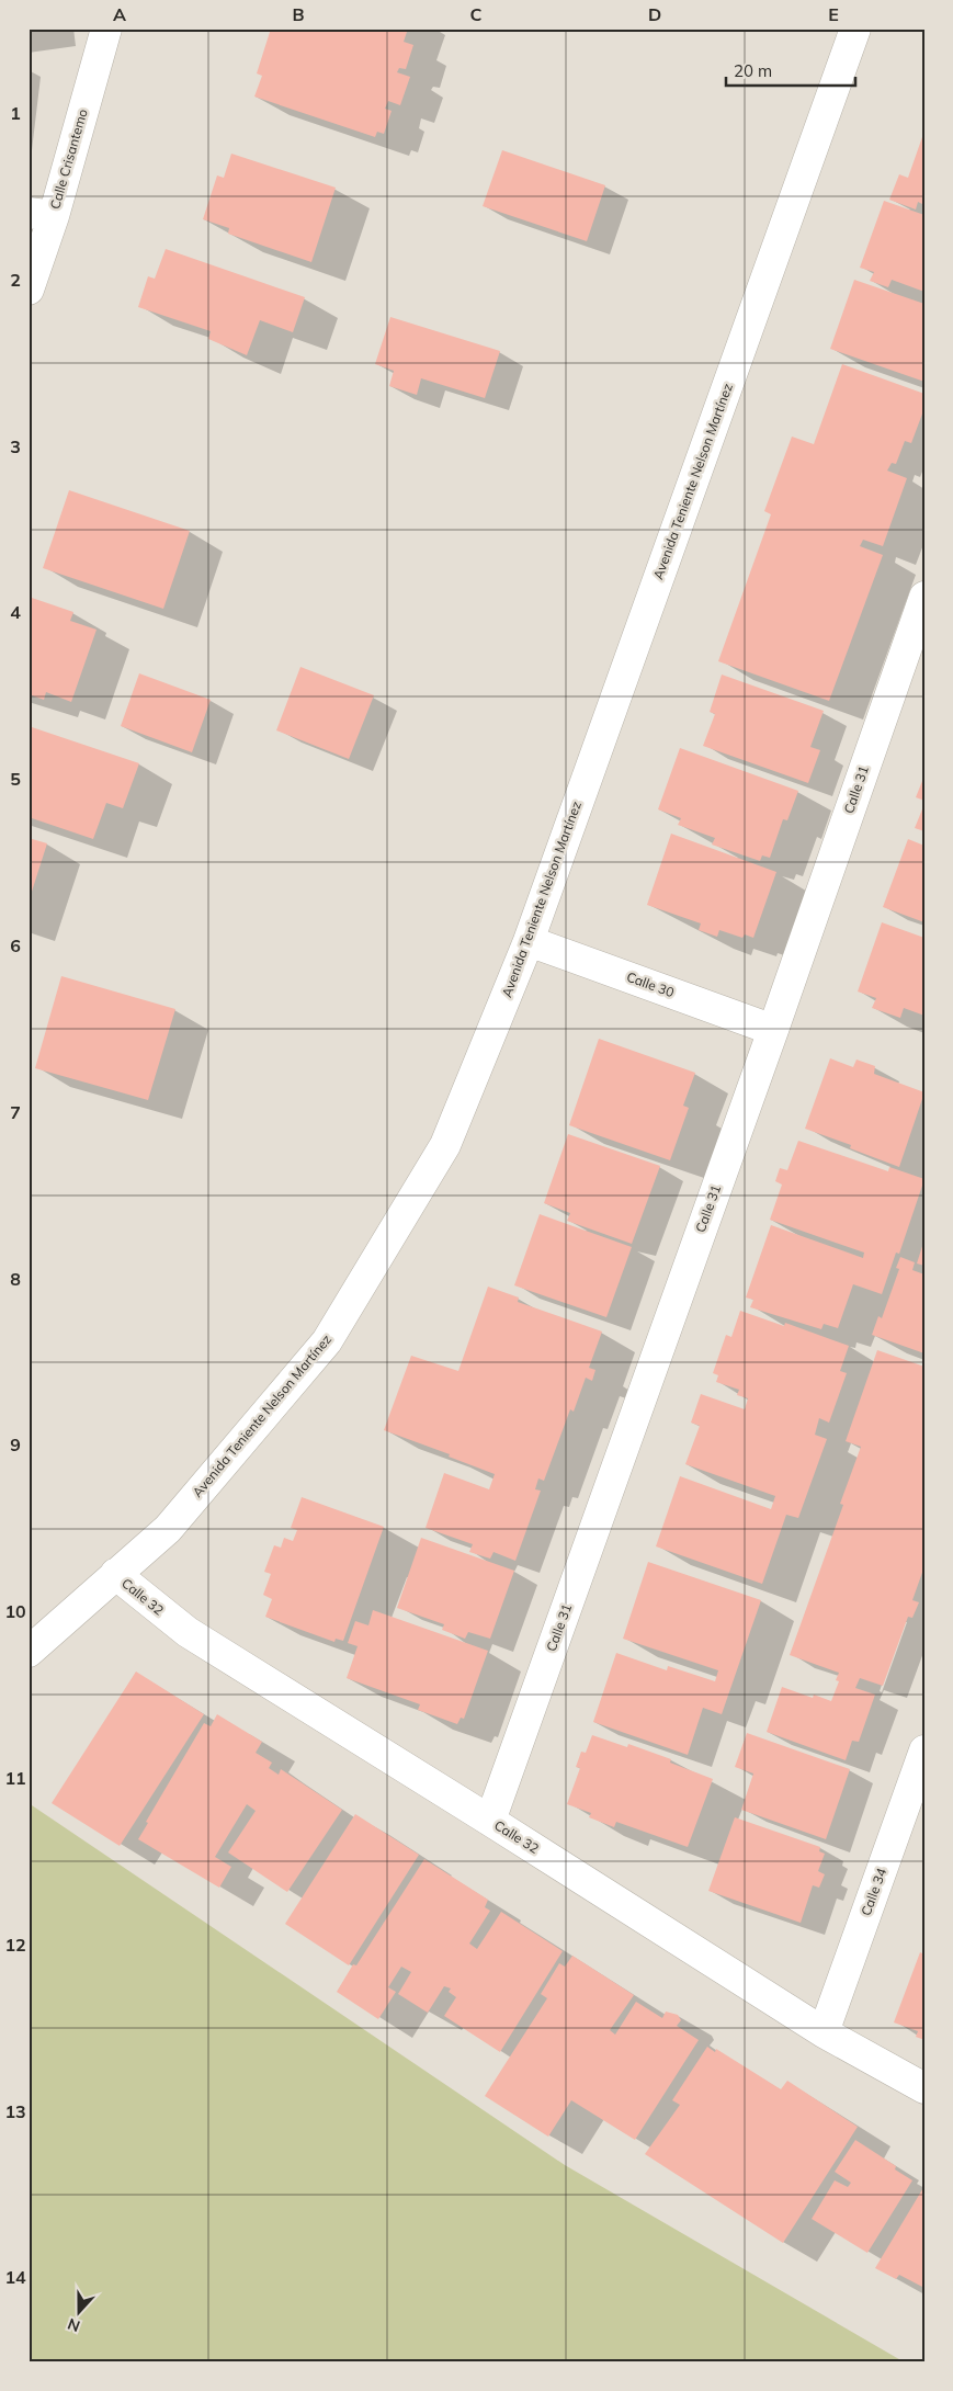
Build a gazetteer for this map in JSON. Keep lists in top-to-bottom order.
{
  "streets": {
    "street": [
      "Calle Crisantemo",
      "Avenida Teniente Nelson Martínez",
      "Calle 31",
      "Calle 30",
      "Calle 32",
      "Calle 34"
    ]
  },
  "crossings": [
    ["Avenida Teniente Nelson Martínez", "Calle 30"],
    ["Avenida Teniente Nelson Martínez", "Calle 32"],
    ["Calle 31", "Calle 30"],
    ["Calle 31", "Calle 32"],
    ["Calle 32", "Calle 34"]
  ],
  "scale_bar": "20 m",
  "north": "bottom",
  "grid": {
    "columns": [
      "A",
      "B",
      "C",
      "D",
      "E"
    ],
    "rows": [
      "1",
      "2",
      "3",
      "4",
      "5",
      "6",
      "7",
      "8",
      "9",
      "10",
      "11",
      "12",
      "13",
      "14"
    ]
  }
}
